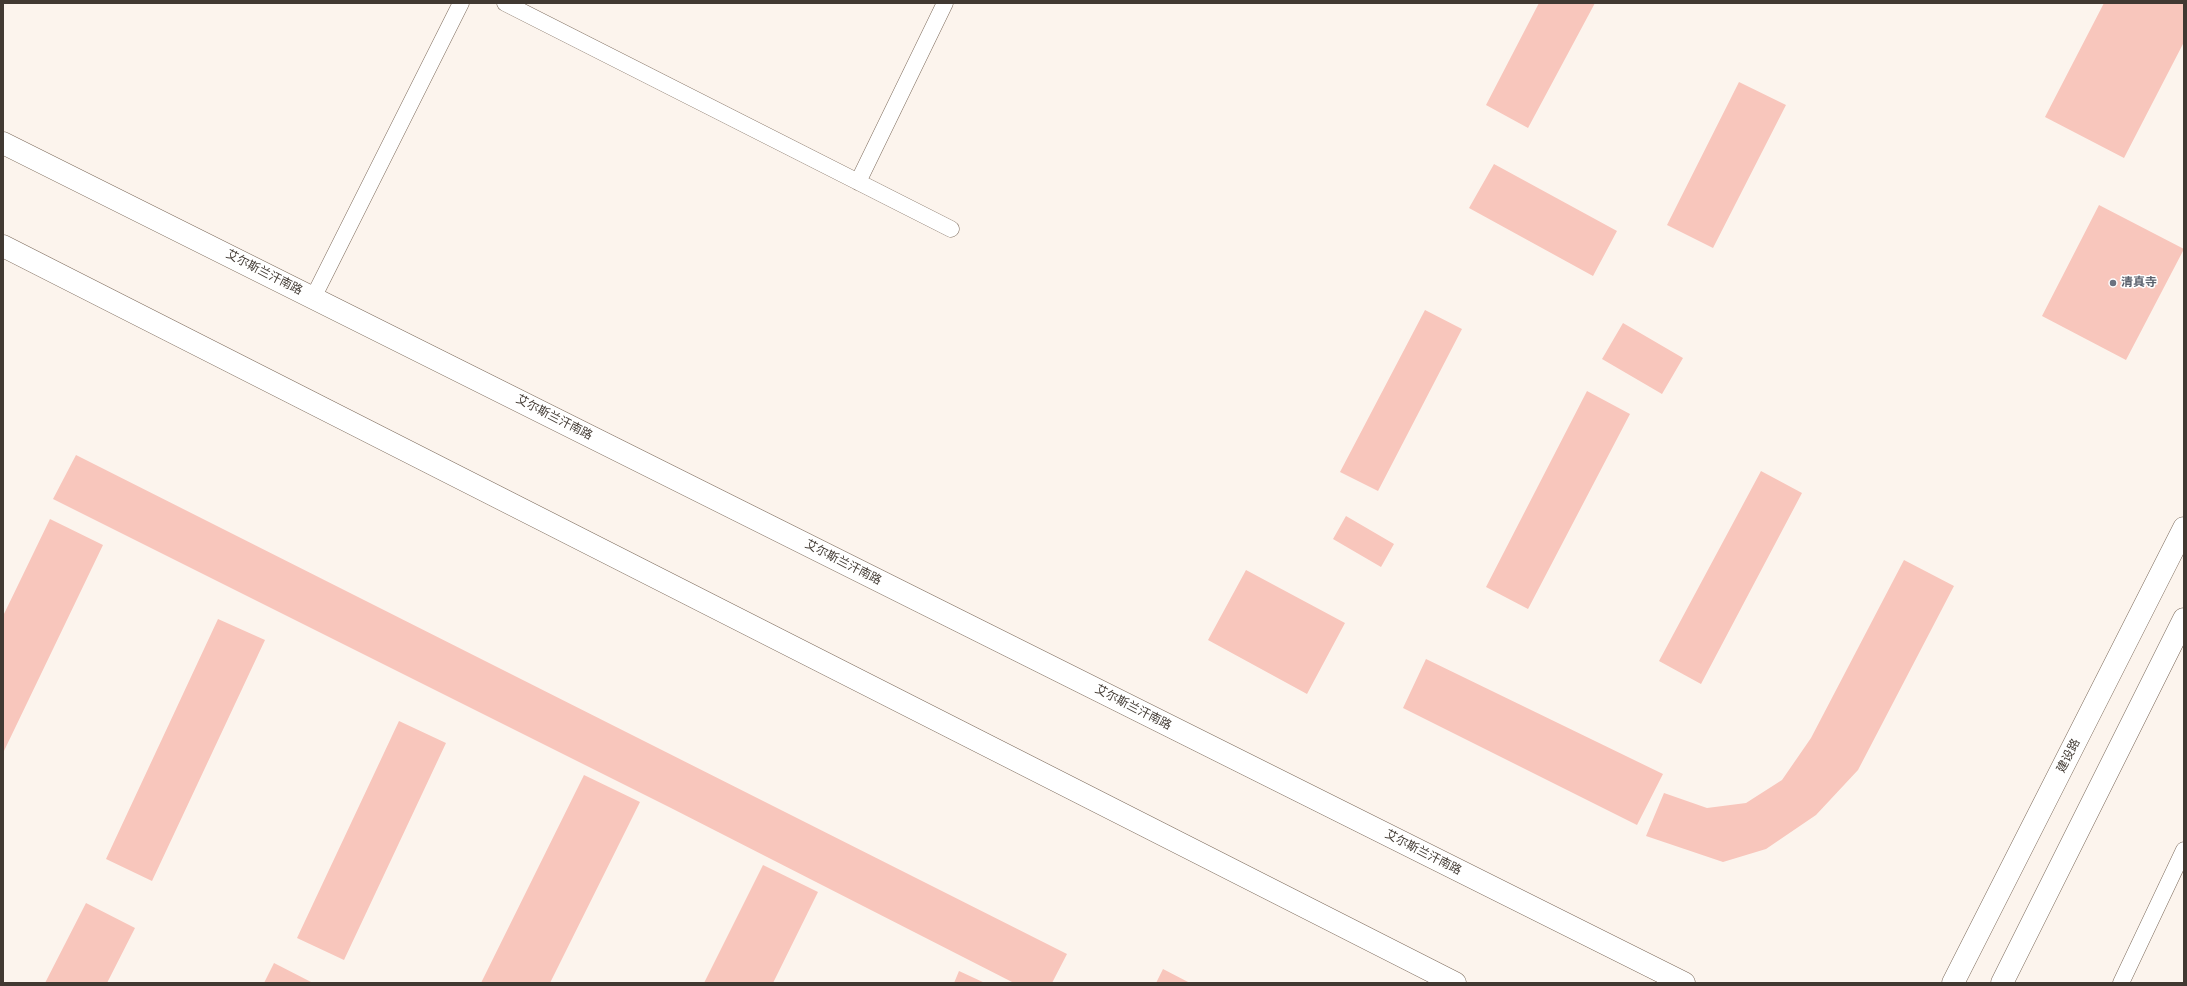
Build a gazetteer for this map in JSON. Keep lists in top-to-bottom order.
{
  "streets": {
    "main road": ["艾尔斯兰汗南路", "建设路"]
  },
  "places": ["清真寺"]
}
